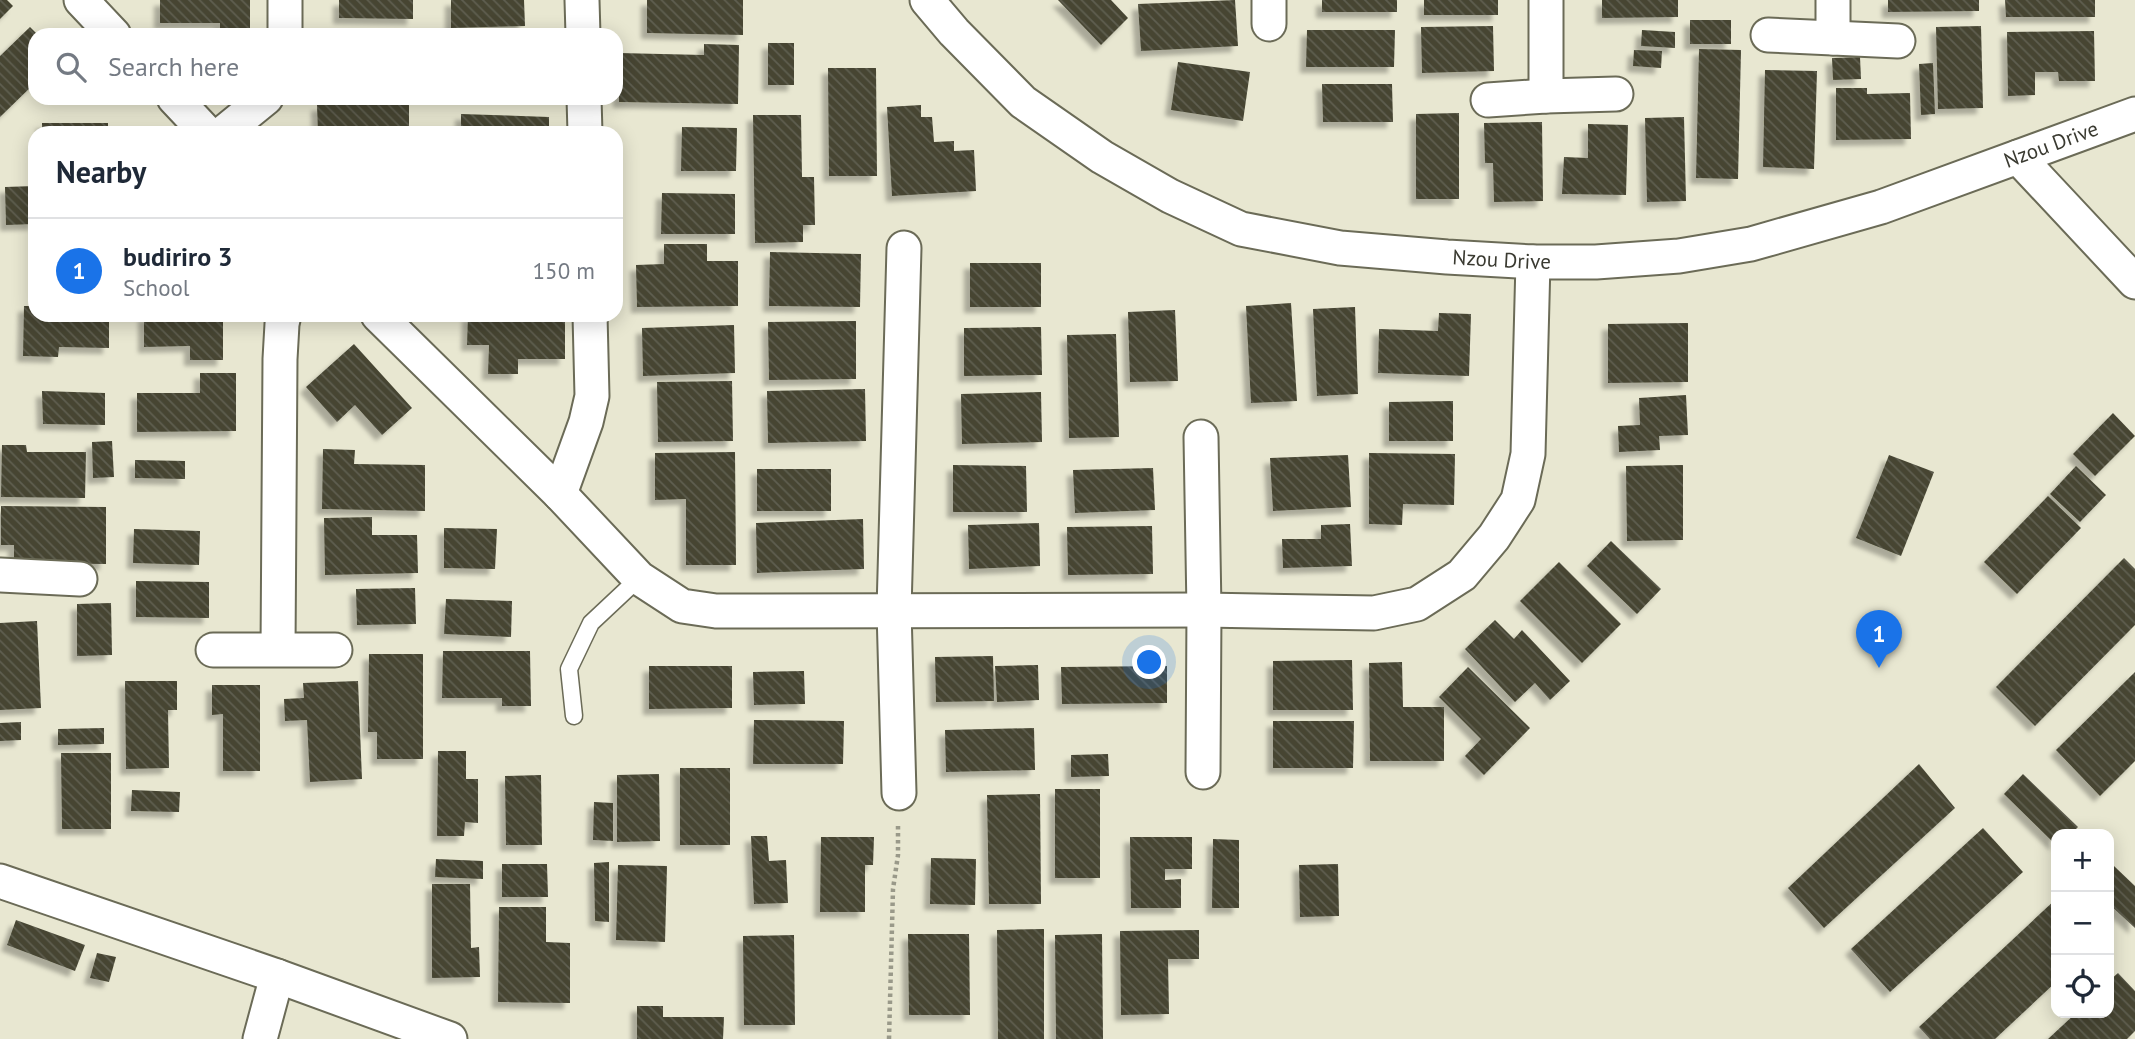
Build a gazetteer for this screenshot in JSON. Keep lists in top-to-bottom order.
{
  "streets": {
    "street": ["Nzou Drive"]
  },
  "page": {
    "search": "Search here",
    "heading": "Nearby",
    "list": [
      {
        "mark": "1",
        "name": "budiriro 3",
        "note": "School",
        "value": "150 m"
      }
    ],
    "pins": "1",
    "map_buttons": ["+", "−"]
  }
}
